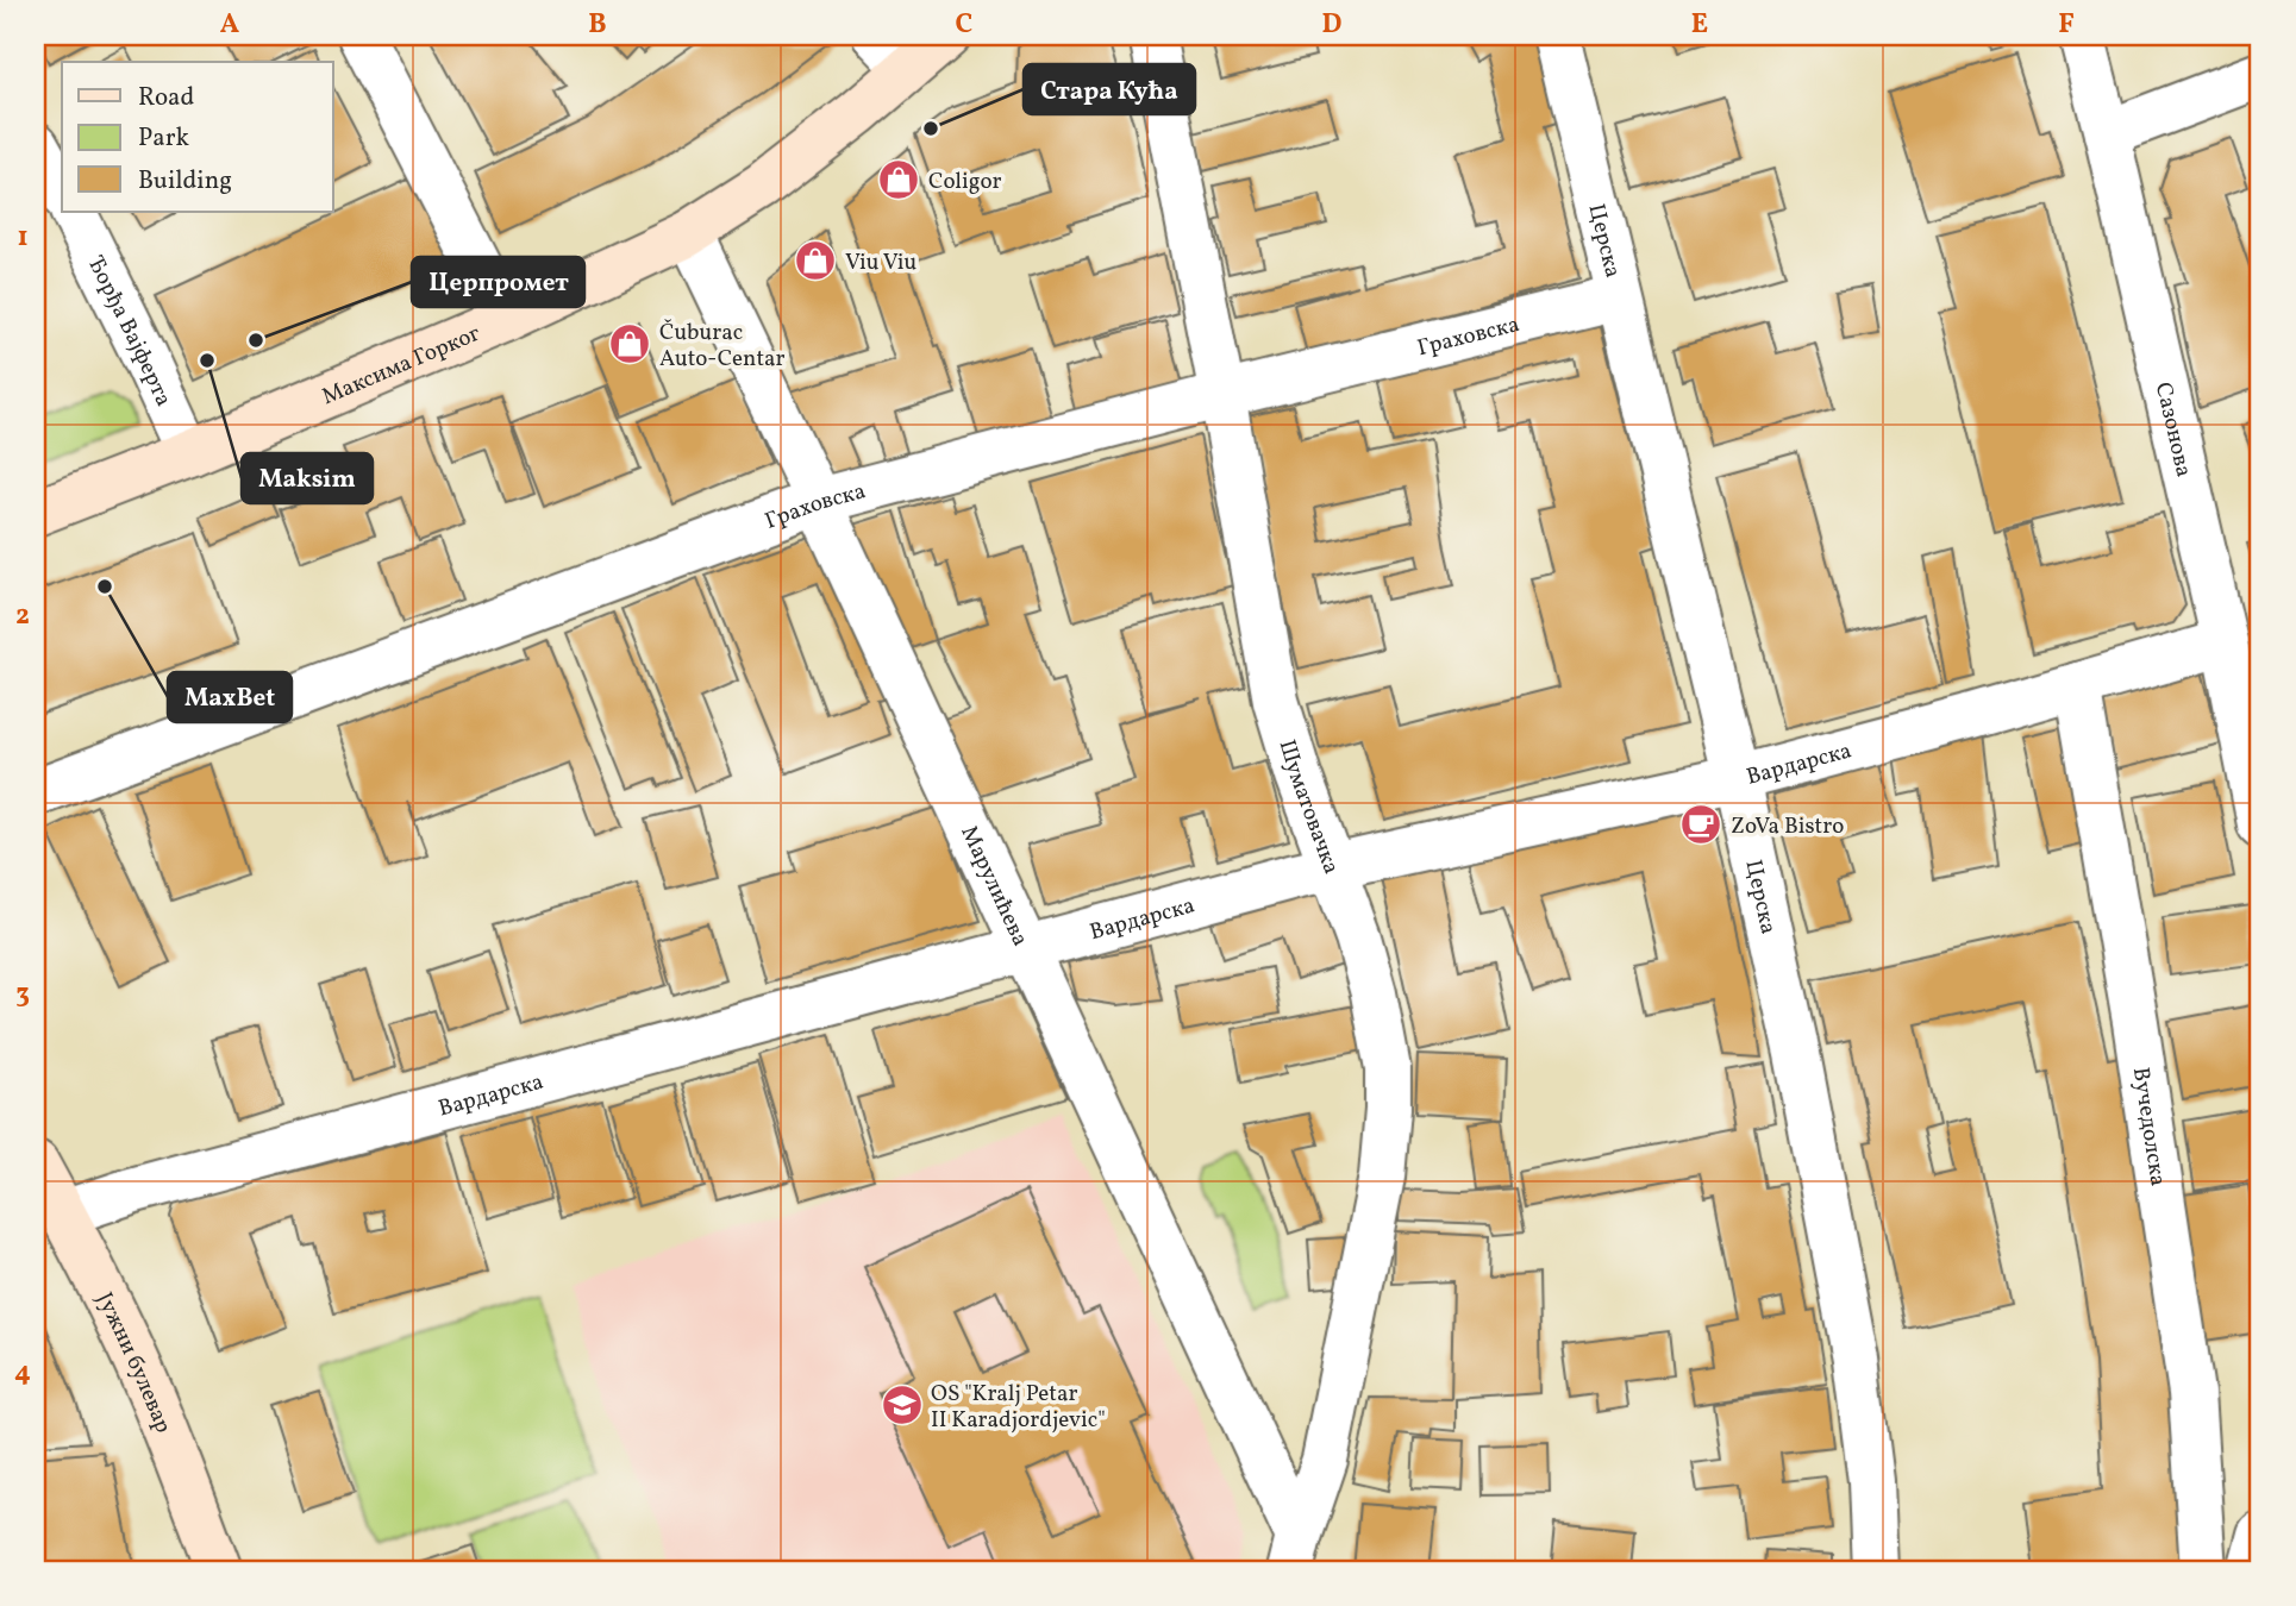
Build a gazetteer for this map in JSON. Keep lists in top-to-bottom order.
{
  "streets": {
    "main road": ["Максима Горког", "Јужни булевар"],
    "street": [
      "Церска",
      "Ђорђа Вајферта",
      "Граховска",
      "Сазонова",
      "Вардарска",
      "Шуматовачка",
      "Марулићева",
      "Вучедолска"
    ]
  },
  "crossings": [
    ["Церска", "Граховска"],
    ["Церска", "Вардарска"],
    ["Ђорђа Вајферта", "Максима Горког"],
    ["Граховска", "Шуматовачка"],
    ["Граховска", "Марулићева"],
    ["Максима Горког", "Марулићева"],
    ["Сазонова", "Вардарска"],
    ["Вардарска", "Шуматовачка"],
    ["Вардарска", "Марулићева"],
    ["Вардарска", "Вучедолска"],
    ["Вардарска", "Јужни булевар"],
    ["Шуматовачка", "Марулићева"]
  ],
  "places": {
    "other": [
      "Стара Кућа",
      "Церпромет",
      "Maksim",
      "MaxBet"
    ],
    "shop": ["Coligor", "Viu Viu", "Čuburac Auto-Centar"],
    "cafe": ["ZoVa Bistro"],
    "school or university": ["OS \"Kralj Petar II Karadjordjevic\""]
  },
  "legend": ["Road", "Park", "Building"],
  "grid": {
    "columns": [
      "A",
      "B",
      "C",
      "D",
      "E",
      "F"
    ],
    "rows": [
      "1",
      "2",
      "3",
      "4"
    ]
  }
}
